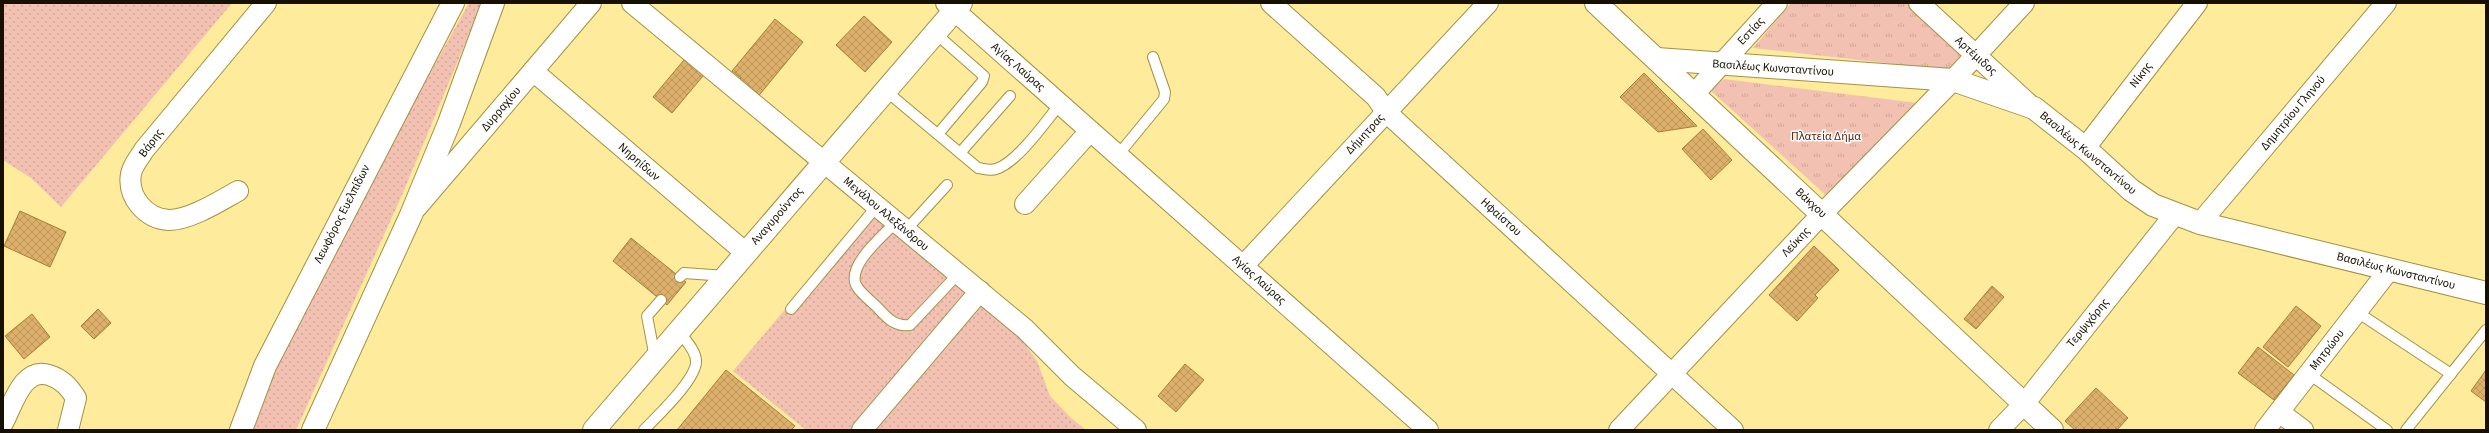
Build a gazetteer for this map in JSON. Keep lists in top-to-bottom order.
{
  "streets": {
    "main road": [
      "Βασιλέως Κωνσταντίνου",
      "Βάκχου",
      "Λεωφόρος Ευελπίδων",
      "Αναγυρούντος"
    ],
    "street": [
      "Εστίας",
      "Αρτέμιδος",
      "Αγίας Λαύρας",
      "Νίκης",
      "Δυρραχίου",
      "Δημητρίου Γληνού",
      "Δήμητρας",
      "Βάρης",
      "Νηρηίδων",
      "Μεγάλου Αλεξάνδρου",
      "Ηφαίστου",
      "Λεύκης",
      "Τερψιχόρης",
      "Μητρώου"
    ]
  },
  "crossings": [
    ["Εστίας", "Βασιλέως Κωνσταντίνου"],
    ["Εστίας", "Βάκχου"],
    ["Αρτέμιδος", "Βασιλέως Κωνσταντίνου"],
    ["Αρτέμιδος", "Λεύκης"],
    ["Αγίας Λαύρας", "Δήμητρας"],
    ["Αγίας Λαύρας", "Αναγυρούντος"],
    ["Βασιλέως Κωνσταντίνου", "Νίκης"],
    ["Βασιλέως Κωνσταντίνου", "Δημητρίου Γληνού"],
    ["Βασιλέως Κωνσταντίνου", "Βάκχου"],
    ["Βασιλέως Κωνσταντίνου", "Λεύκης"],
    ["Βασιλέως Κωνσταντίνου", "Τερψιχόρης"],
    ["Βασιλέως Κωνσταντίνου", "Μητρώου"],
    ["Δυρραχίου", "Νηρηίδων"],
    ["Δήμητρας", "Ηφαίστου"],
    ["Νηρηίδων", "Αναγυρούντος"],
    ["Βάκχου", "Λεύκης"],
    ["Βάκχου", "Τερψιχόρης"],
    ["Μεγάλου Αλεξάνδρου", "Αναγυρούντος"],
    ["Ηφαίστου", "Λεύκης"]
  ],
  "parks": ["Πλατεία Δήμα"]
}
